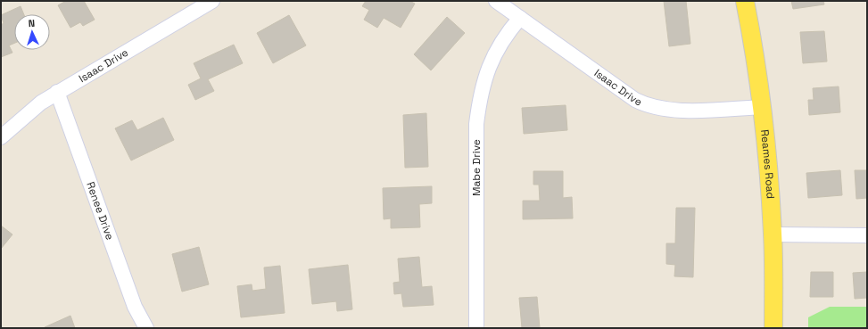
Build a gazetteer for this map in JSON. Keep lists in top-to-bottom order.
{
  "streets": {
    "main road": ["Reames Road"],
    "street": ["Isaac Drive", "Mabe Drive", "Renee Drive"]
  },
  "crossings": [
    ["Isaac Drive", "Reames Road"],
    ["Isaac Drive", "Mabe Drive"],
    ["Isaac Drive", "Renee Drive"]
  ],
  "north": "top"
}
